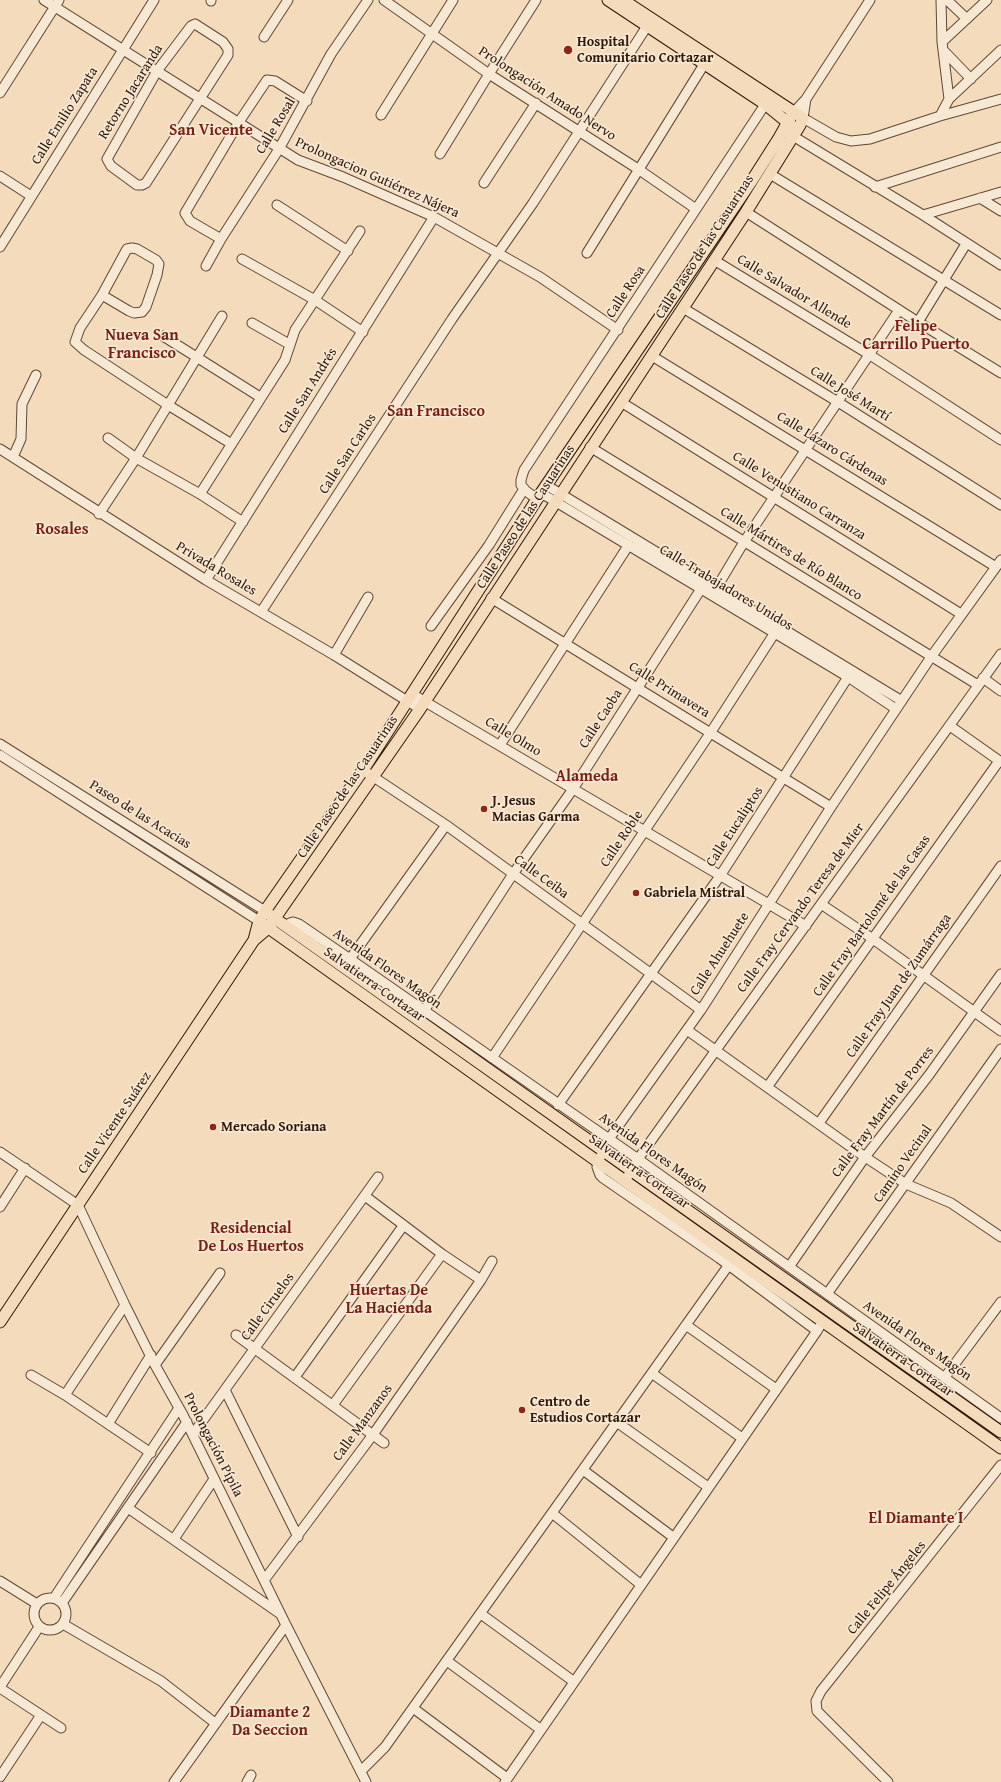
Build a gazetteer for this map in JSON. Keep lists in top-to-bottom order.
{
  "streets": {
    "main road": ["Calle Paseo de las Casuarinas", "Salvatierra-Cortazar", "Calle Vicente Suárez"],
    "street": [
      "Retorno Jacaranda",
      "Prolongación Amado Nervo",
      "Calle Emilio Zapata",
      "Calle Rosal",
      "Prolongacion Gutiérrez Nájera",
      "Calle Rosa",
      "Calle Salvador Allende",
      "Calle San Andrés",
      "Calle José Martí",
      "Calle Lázaro Cárdenas",
      "Calle San Carlos",
      "Calle Venustiano Carranza",
      "Calle Mártires de Río Blanco",
      "Privada Rosales",
      "Calle Trabajadores Unidos",
      "Calle Primavera",
      "Calle Caoba",
      "Calle Olmo",
      "Paseo de las Acacias",
      "Calle Eucaliptos",
      "Calle Roble",
      "Calle Ceiba",
      "Calle Fray Cervando Teresa de Mier",
      "Calle Fray Bartolomé de las Casas",
      "Calle Ahuehuete",
      "Avenida Flores Magón",
      "Calle Fray Juan de Zumárraga",
      "Calle Fray Martín de Porres",
      "Camino Vecinal",
      "Calle Ciruelos",
      "Calle Manzanos",
      "Prolongación Pípila",
      "Calle Felipe Ángeles"
    ]
  },
  "crossings": [
    ["Retorno Jacaranda", "Prolongacion Gutiérrez Nájera"],
    ["Prolongación Amado Nervo", "Calle Rosa"],
    ["Prolongación Amado Nervo", "Calle San Carlos"],
    ["Calle Emilio Zapata", "Prolongacion Gutiérrez Nájera"],
    ["Calle Rosal", "Prolongacion Gutiérrez Nájera"],
    ["Prolongacion Gutiérrez Nájera", "Calle Rosa"],
    ["Prolongacion Gutiérrez Nájera", "Calle San Andrés"],
    ["Prolongacion Gutiérrez Nájera", "Calle San Carlos"],
    ["Calle Paseo de las Casuarinas", "Calle Rosa"],
    ["Calle Paseo de las Casuarinas", "Calle Salvador Allende"],
    ["Calle Paseo de las Casuarinas", "Calle José Martí"],
    ["Calle Paseo de las Casuarinas", "Calle Lázaro Cárdenas"],
    ["Calle Paseo de las Casuarinas", "Calle Venustiano Carranza"],
    ["Calle Paseo de las Casuarinas", "Calle Mártires de Río Blanco"],
    ["Calle Paseo de las Casuarinas", "Privada Rosales"],
    ["Calle Paseo de las Casuarinas", "Calle Trabajadores Unidos"],
    ["Calle Paseo de las Casuarinas", "Calle Primavera"],
    ["Calle Paseo de las Casuarinas", "Calle Olmo"],
    ["Calle Paseo de las Casuarinas", "Paseo de las Acacias"],
    ["Calle Paseo de las Casuarinas", "Calle Ceiba"],
    ["Calle Paseo de las Casuarinas", "Salvatierra-Cortazar"],
    ["Calle Paseo de las Casuarinas", "Calle Vicente Suárez"],
    ["Calle Rosa", "Calle Trabajadores Unidos"],
    ["Calle San Andrés", "Privada Rosales"],
    ["Calle Lázaro Cárdenas", "Calle Ahuehuete"],
    ["Calle San Carlos", "Privada Rosales"],
    ["Calle Venustiano Carranza", "Calle Ahuehuete"],
    ["Calle Mártires de Río Blanco", "Calle Fray Cervando Teresa de Mier"],
    ["Calle Mártires de Río Blanco", "Calle Ahuehuete"],
    ["Privada Rosales", "Calle Olmo"],
    ["Calle Trabajadores Unidos", "Calle Caoba"],
    ["Calle Trabajadores Unidos", "Calle Eucaliptos"],
    ["Calle Trabajadores Unidos", "Calle Roble"],
    ["Calle Trabajadores Unidos", "Calle Ahuehuete"],
    ["Calle Primavera", "Calle Caoba"],
    ["Calle Primavera", "Calle Eucaliptos"],
    ["Calle Primavera", "Calle Roble"],
    ["Calle Primavera", "Calle Ahuehuete"],
    ["Calle Caoba", "Calle Olmo"],
    ["Calle Caoba", "Calle Ceiba"],
    ["Calle Caoba", "Avenida Flores Magón"],
    ["Calle Olmo", "Calle Eucaliptos"],
    ["Calle Olmo", "Calle Roble"],
    ["Calle Olmo", "Calle Fray Cervando Teresa de Mier"],
    ["Calle Olmo", "Calle Ahuehuete"],
    ["Paseo de las Acacias", "Salvatierra-Cortazar"],
    ["Paseo de las Acacias", "Calle Vicente Suárez"],
    ["Calle Eucaliptos", "Calle Ceiba"],
    ["Calle Eucaliptos", "Avenida Flores Magón"],
    ["Calle Roble", "Calle Ceiba"],
    ["Calle Roble", "Avenida Flores Magón"],
    ["Calle Ceiba", "Calle Ahuehuete"],
    ["Calle Fray Cervando Teresa de Mier", "Avenida Flores Magón"],
    ["Calle Fray Cervando Teresa de Mier", "Salvatierra-Cortazar"],
    ["Calle Ahuehuete", "Avenida Flores Magón"],
    ["Avenida Flores Magón", "Salvatierra-Cortazar"],
    ["Avenida Flores Magón", "Calle Fray Martín de Porres"],
    ["Avenida Flores Magón", "Camino Vecinal"],
    ["Salvatierra-Cortazar", "Calle Vicente Suárez"],
    ["Calle Vicente Suárez", "Prolongación Pípila"],
    ["Calle Ciruelos", "Prolongación Pípila"],
    ["Calle Manzanos", "Prolongación Pípila"]
  ],
  "districts": [
    "San Vicente",
    "Felipe Carrillo Puerto",
    "Nueva San Francisco",
    "San Francisco",
    "Rosales",
    "Alameda",
    "Residencial De Los Huertos",
    "Huertas De La Hacienda",
    "El Diamante I",
    "Diamante 2 Da Seccion"
  ],
  "places": [
    "Hospital Comunitario Cortazar",
    "J. Jesus Macias Garma",
    "Gabriela Mistral",
    "Mercado Soriana",
    "Centro de Estudios Cortazar"
  ]
}
